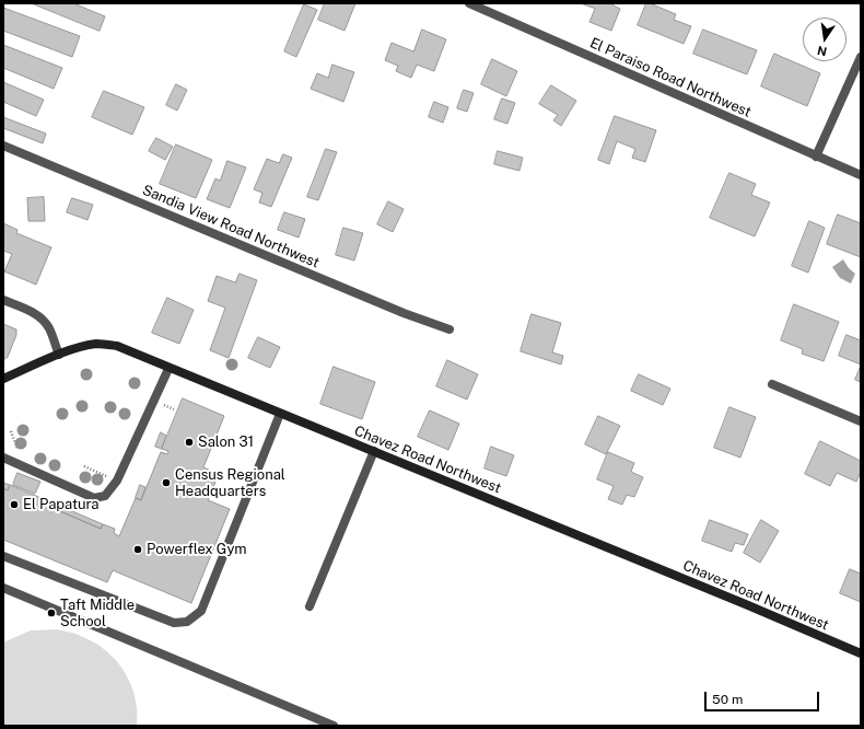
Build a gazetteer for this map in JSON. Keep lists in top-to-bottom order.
{
  "streets": {
    "street": ["El Paraiso Road Northwest", "Sandia View Road Northwest", "Chavez Road Northwest"]
  },
  "places": [
    "Salon 31",
    "Census Regional Headquarters",
    "El Papatura",
    "Powerflex Gym",
    "Taft Middle School"
  ],
  "scale_bar": "50 m",
  "north": "bottom"
}
